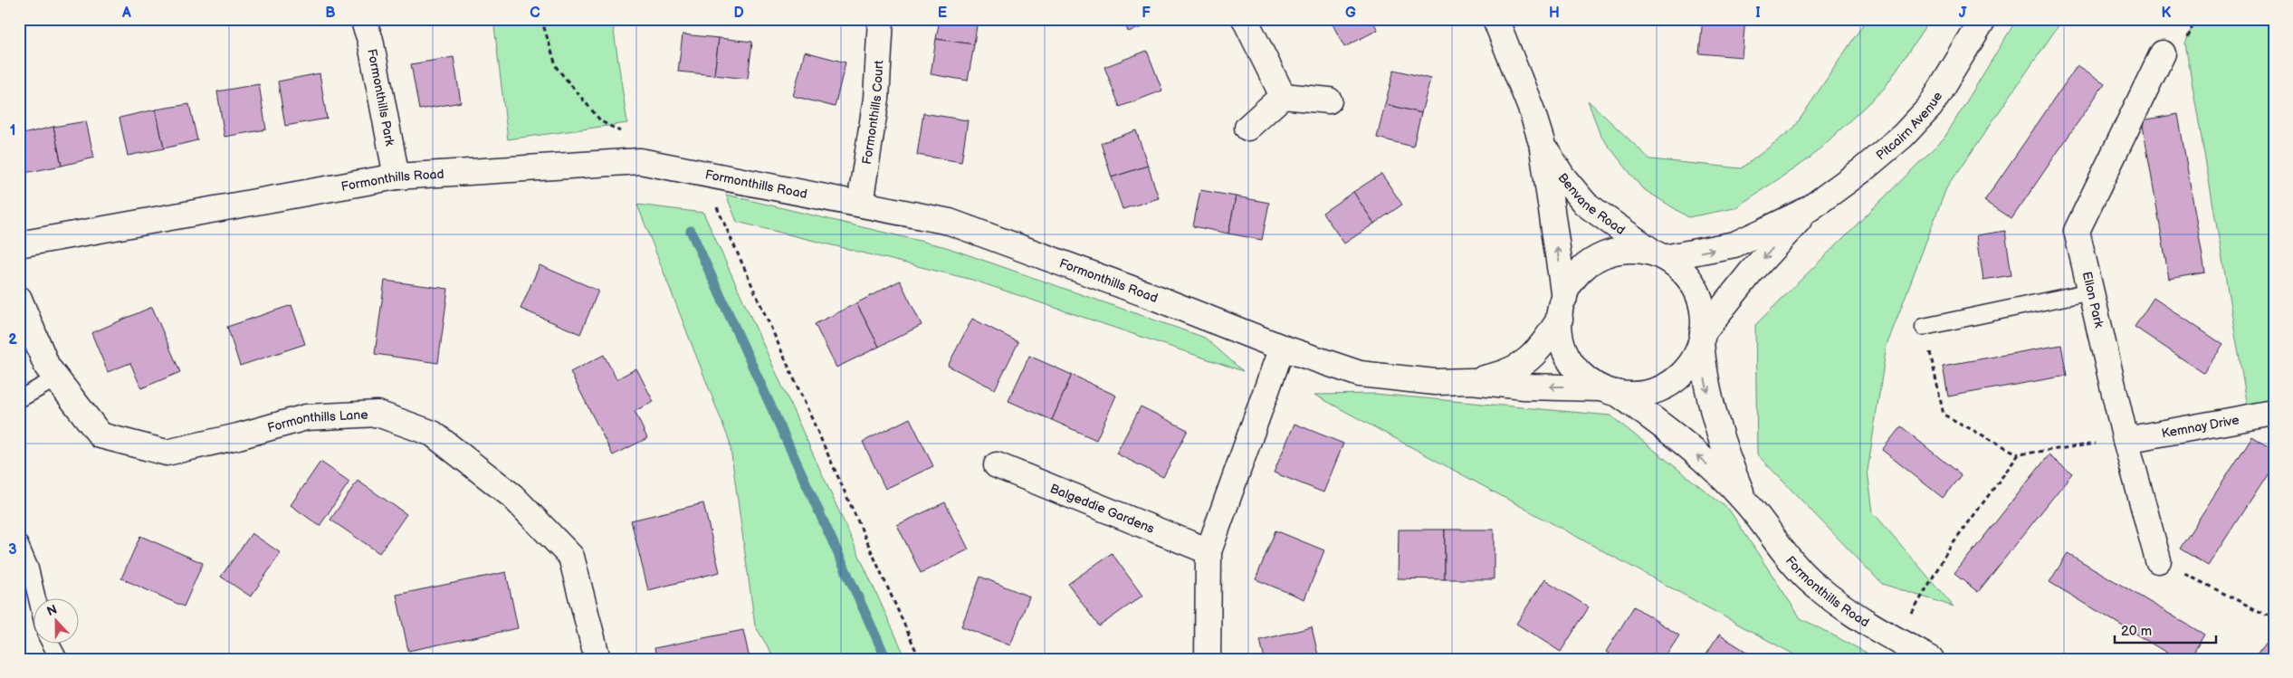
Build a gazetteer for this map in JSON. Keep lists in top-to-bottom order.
{
  "streets": {
    "street": [
      "Formonthills Park",
      "Formonthills Court",
      "Pitcairn Avenue",
      "Formonthills Road",
      "Benvane Road",
      "Ellon Park",
      "Formonthills Lane",
      "Kemnay Drive",
      "Balgeddie Gardens"
    ]
  },
  "crossings": [
    ["Formonthills Park", "Formonthills Road"],
    ["Formonthills Court", "Formonthills Road"],
    ["Pitcairn Avenue", "Formonthills Road"],
    ["Pitcairn Avenue", "Benvane Road"],
    ["Formonthills Road", "Benvane Road"],
    ["Ellon Park", "Kemnay Drive"]
  ],
  "one_way": ["Benvane Road"],
  "scale_bar": "20 m",
  "north": "top",
  "grid": {
    "columns": [
      "A",
      "B",
      "C",
      "D",
      "E",
      "F",
      "G",
      "H",
      "I",
      "J",
      "K"
    ],
    "rows": ["1", "2", "3"]
  }
}
